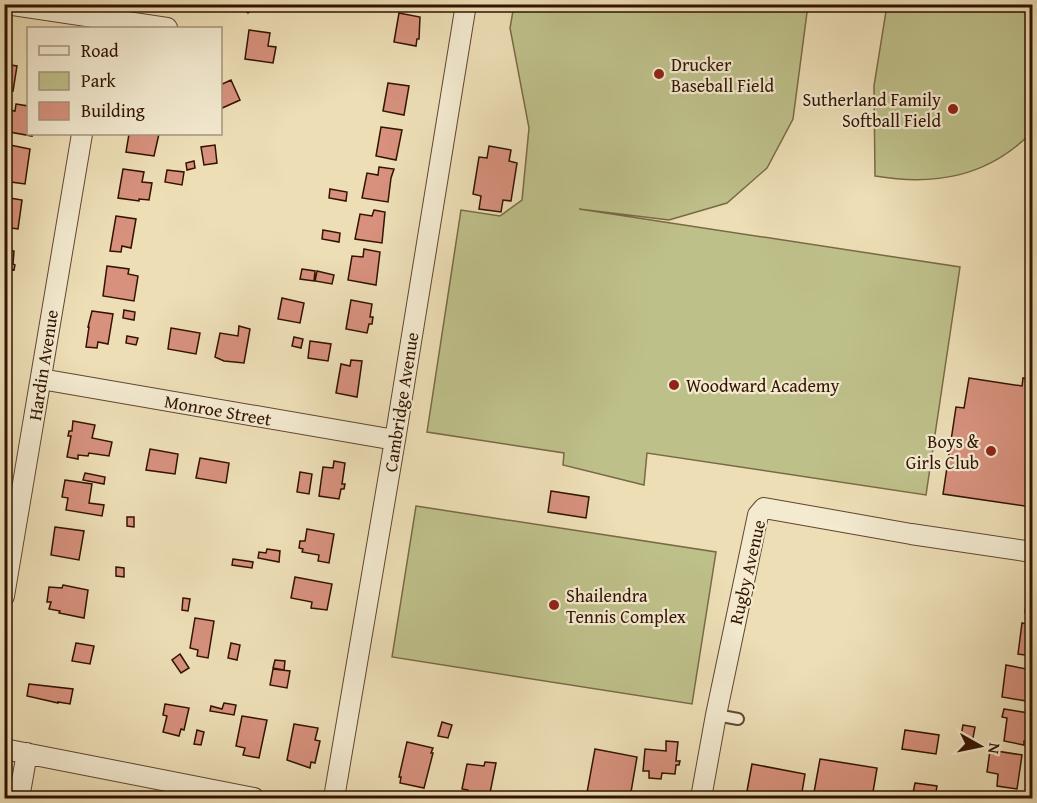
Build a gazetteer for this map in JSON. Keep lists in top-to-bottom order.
{
  "streets": {
    "street": [
      "Hardin Avenue",
      "Cambridge Avenue",
      "Monroe Street",
      "Rugby Avenue"
    ]
  },
  "crossings": [
    ["Hardin Avenue", "Monroe Street"],
    ["Cambridge Avenue", "Monroe Street"]
  ],
  "places": [
    "Drucker Baseball Field",
    "Sutherland Family Softball Field",
    "Woodward Academy",
    "Boys & Girls Club",
    "Shailendra Tennis Complex"
  ],
  "legend": ["Road", "Park", "Building"],
  "north": "right"
}
